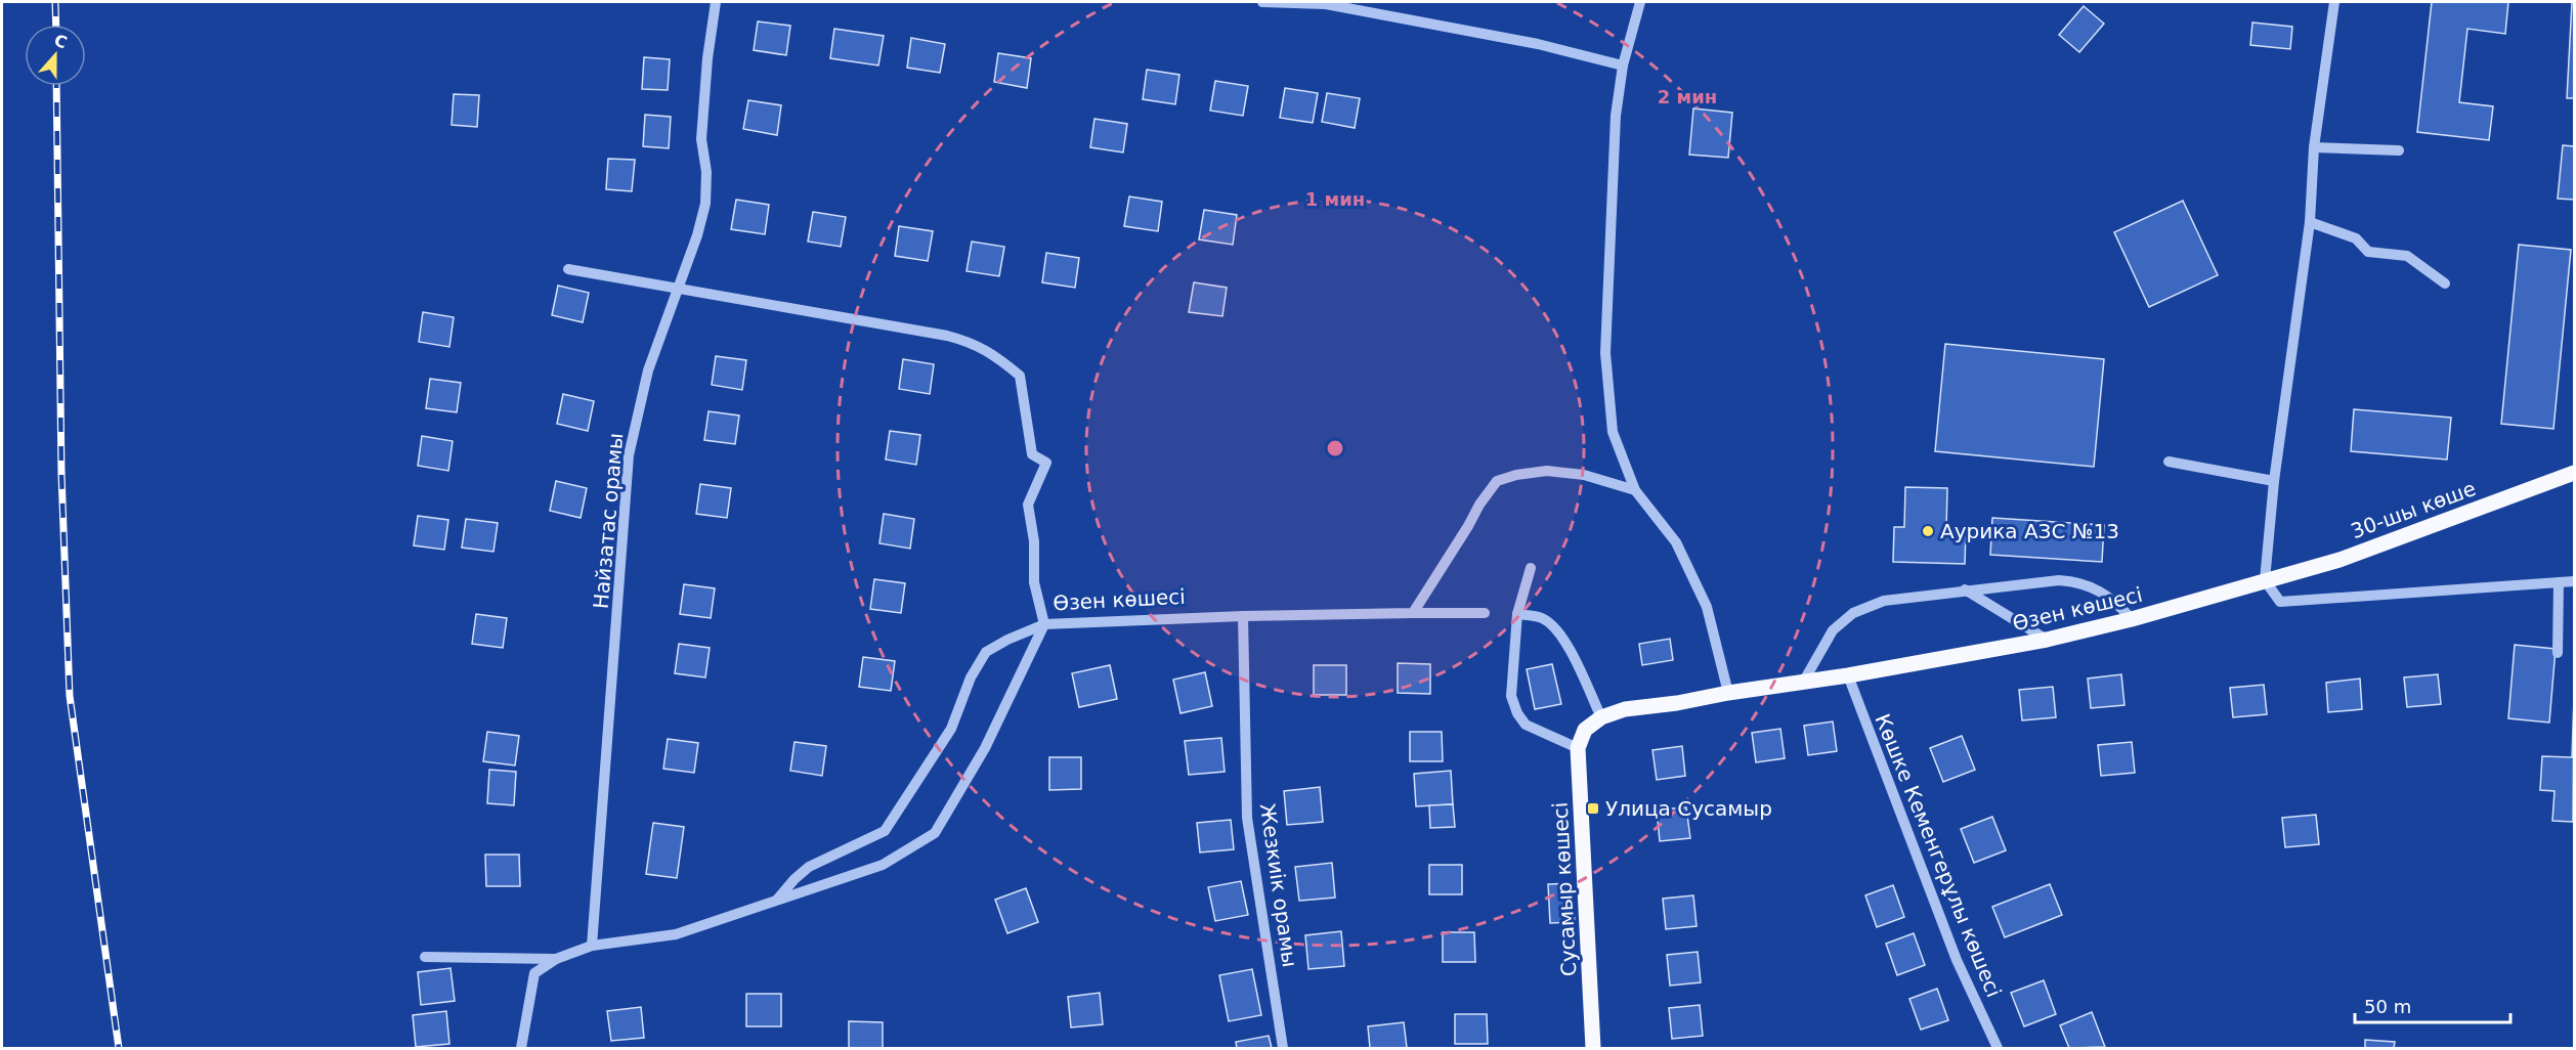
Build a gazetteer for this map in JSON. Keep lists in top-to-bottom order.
{
  "streets": {
    "main road": ["30-шы көше", "Өзен көшесі", "Сусамыр көшесі"],
    "street": ["Найзатас орамы", "Көшке Кеменгерұлы көшесі", "Жезкиік орамы"]
  },
  "crossings": [
    ["30-шы көше", "Өзен көшесі"],
    ["Өзен көшесі", "Көшке Кеменгерұлы көшесі"],
    ["Өзен көшесі", "Жезкиік орамы"],
    ["Өзен көшесі", "Сусамыр көшесі"]
  ],
  "places": {
    "other": ["Аурика АЗС №13"],
    "transit": ["Улица Сусамыр"]
  },
  "scale_bar": "50 m",
  "north": "top",
  "rings": ["2 мин", "1 мин"]
}
